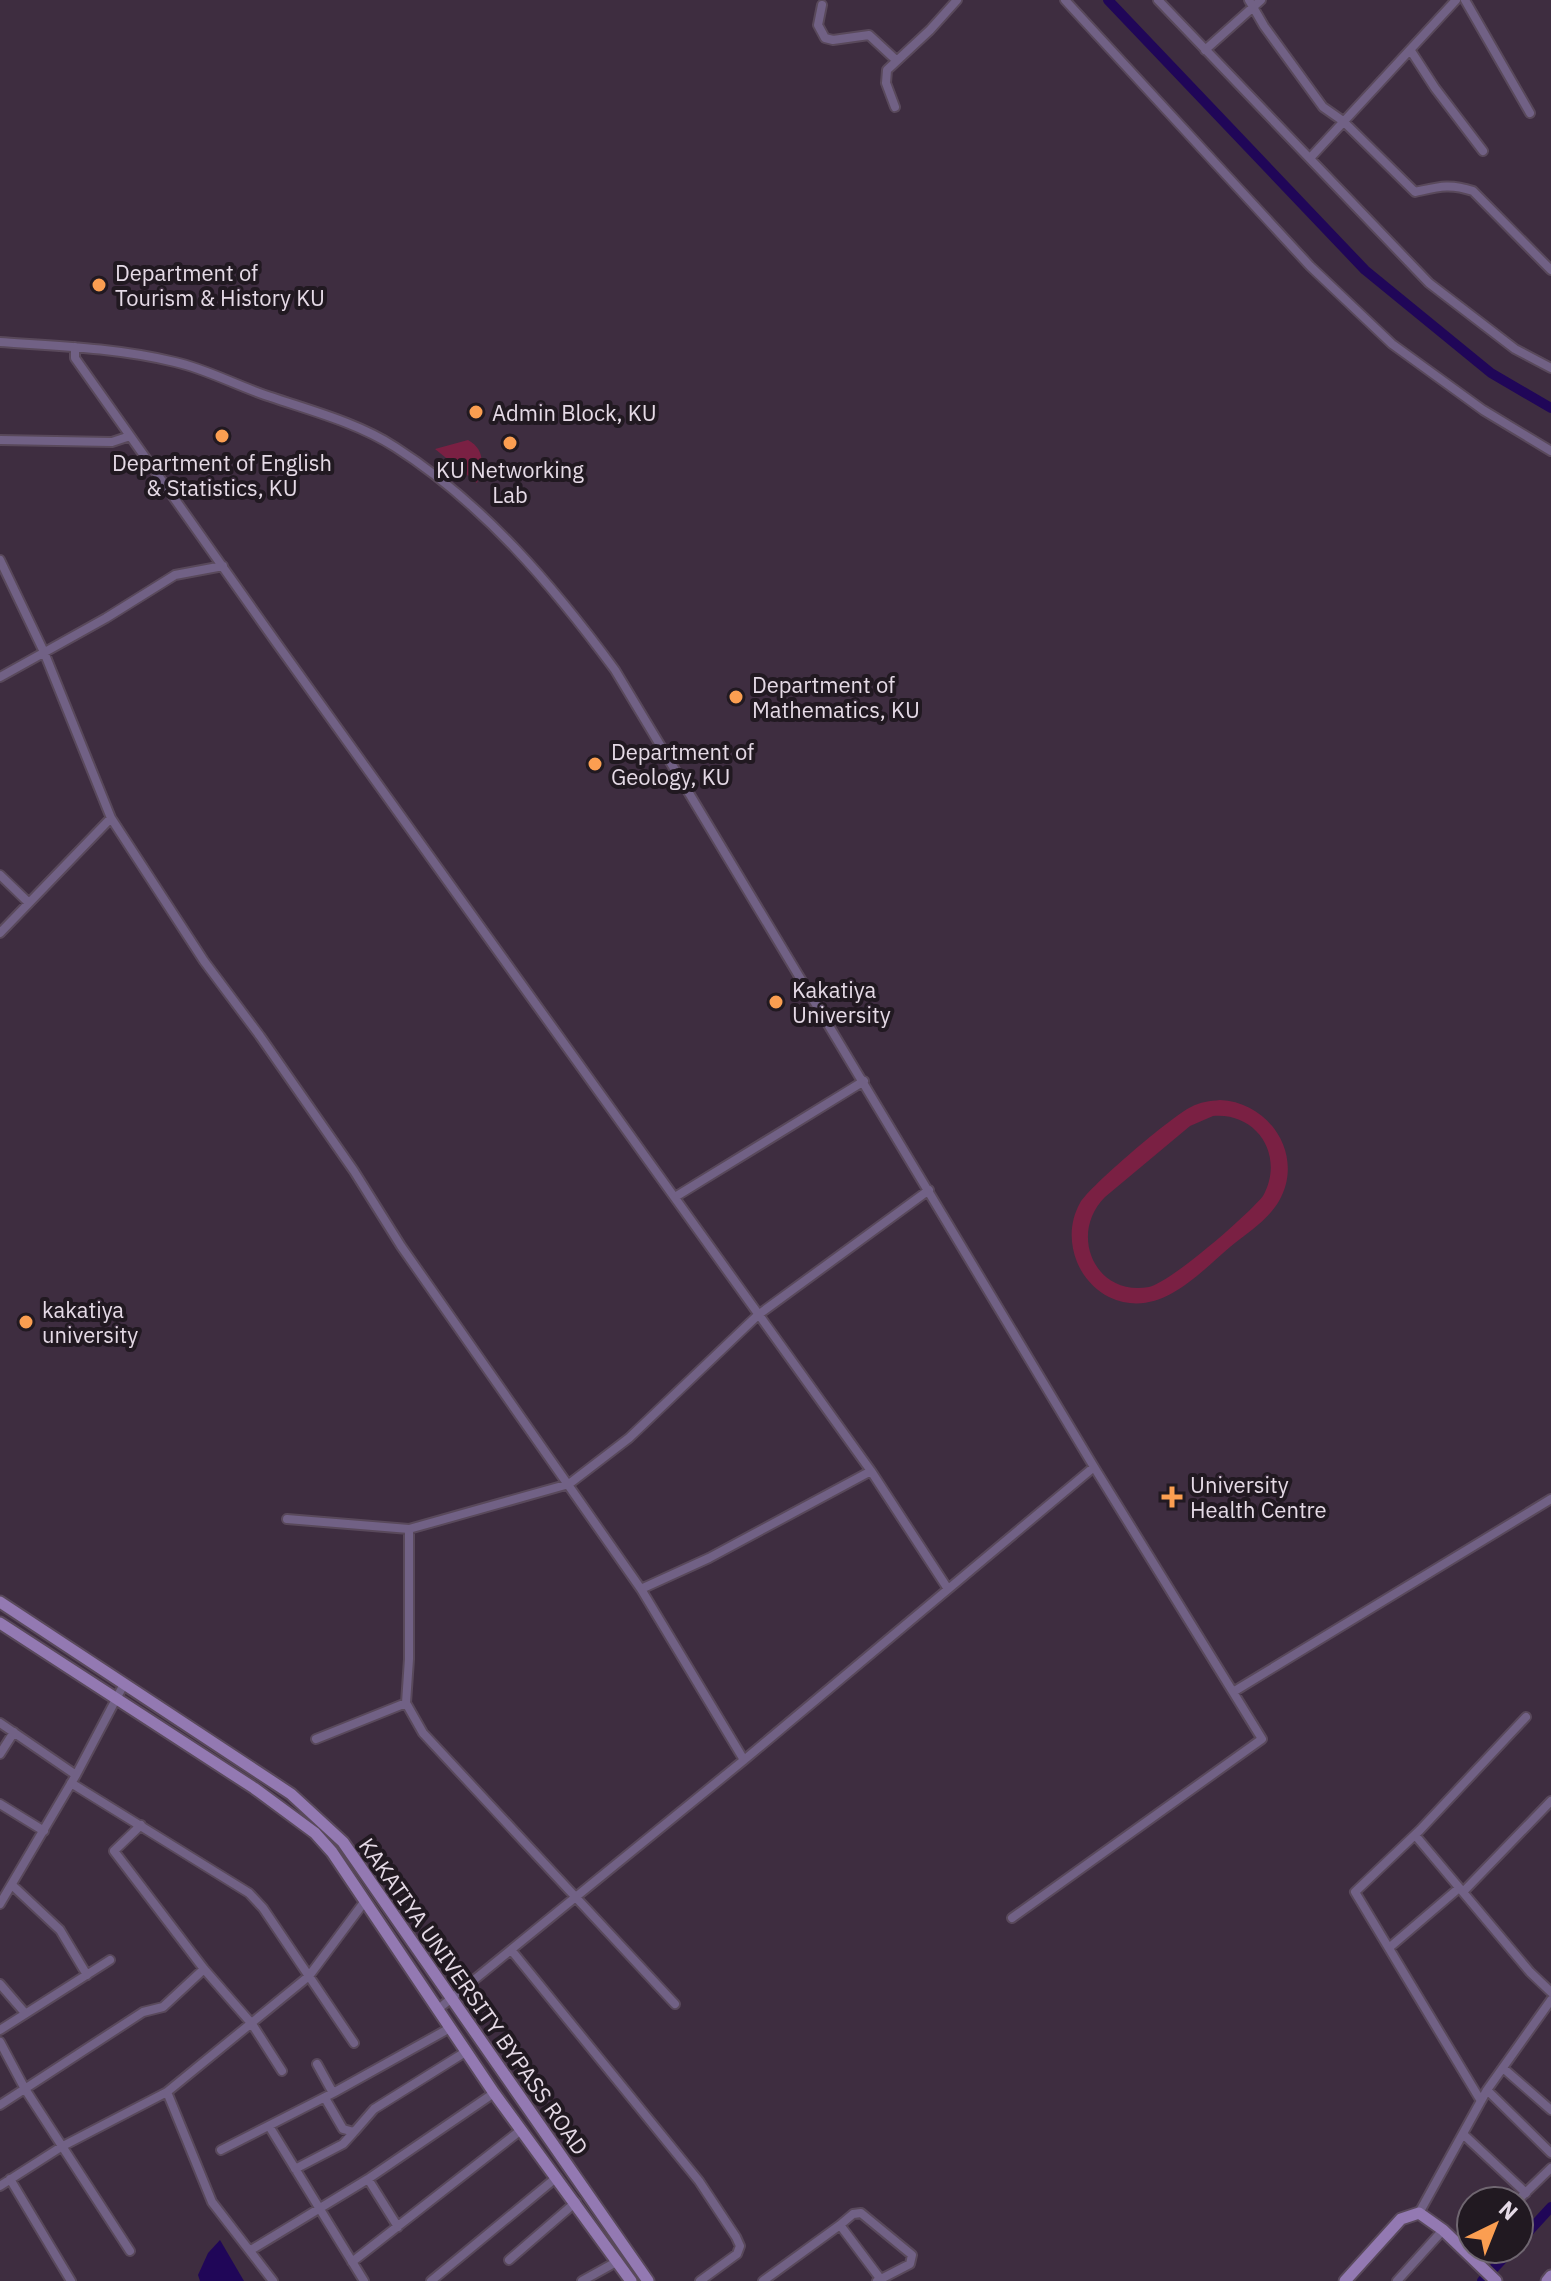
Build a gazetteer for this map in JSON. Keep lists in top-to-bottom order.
{
  "streets": {
    "main road": ["KAKATIYA UNIVERSITY BYPASS ROAD"]
  },
  "places": {
    "other": [
      "Department of Tourism & History KU",
      "Admin Block, KU",
      "Department of English & Statistics, KU",
      "KU Networking Lab",
      "Department of Mathematics, KU",
      "Department of Geology, KU",
      "Kakatiya University",
      "kakatiya university"
    ],
    "health": ["University Health Centre"]
  },
  "north": "top right"
}
